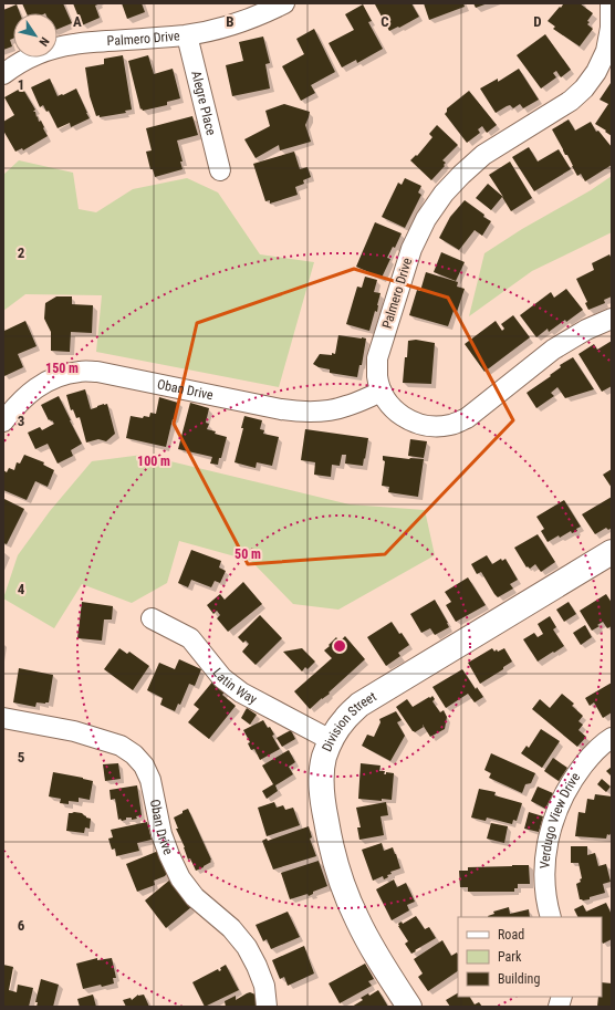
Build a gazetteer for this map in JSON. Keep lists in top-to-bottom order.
{
  "streets": {
    "street": [
      "Palmero Drive",
      "Alegre Place",
      "Oban Drive",
      "Latin Way",
      "Division Street",
      "Verdugo View Drive"
    ]
  },
  "crossings": [
    ["Palmero Drive", "Alegre Place"],
    ["Palmero Drive", "Oban Drive"],
    ["Latin Way", "Division Street"]
  ],
  "legend": ["Road", "Park", "Building"],
  "north": "bottom right",
  "grid": {
    "columns": [
      "A",
      "B",
      "C",
      "D"
    ],
    "rows": [
      "1",
      "2",
      "3",
      "4",
      "5",
      "6"
    ]
  },
  "rings": ["150 m", "100 m", "50 m"]
}
